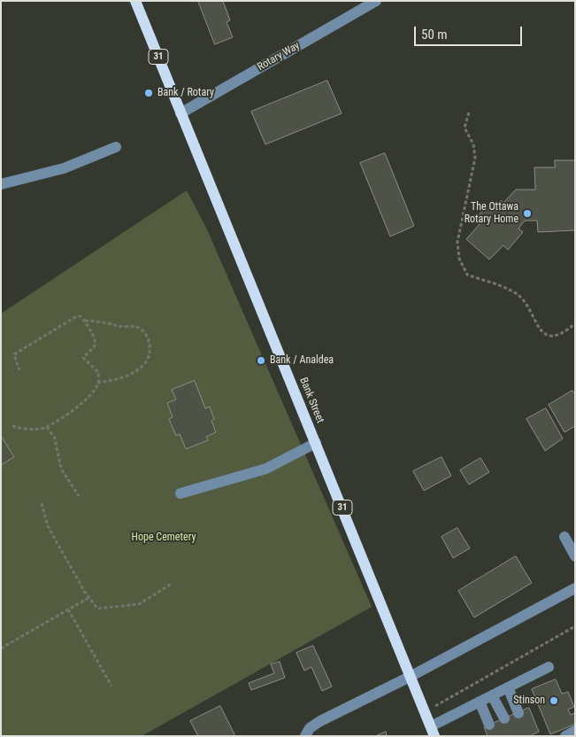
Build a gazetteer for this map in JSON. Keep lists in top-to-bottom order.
{
  "streets": {
    "main road": ["31", "Bank Street"],
    "street": ["Rotary Way"]
  },
  "crossings": [
    ["Rotary Way", "Bank Street"]
  ],
  "parks": ["Hope Cemetery"],
  "places": [
    "Bank / Rotary",
    "The Ottawa Rotary Home",
    "Bank / Analdea",
    "Stinson"
  ],
  "scale_bar": "50 m"
}
